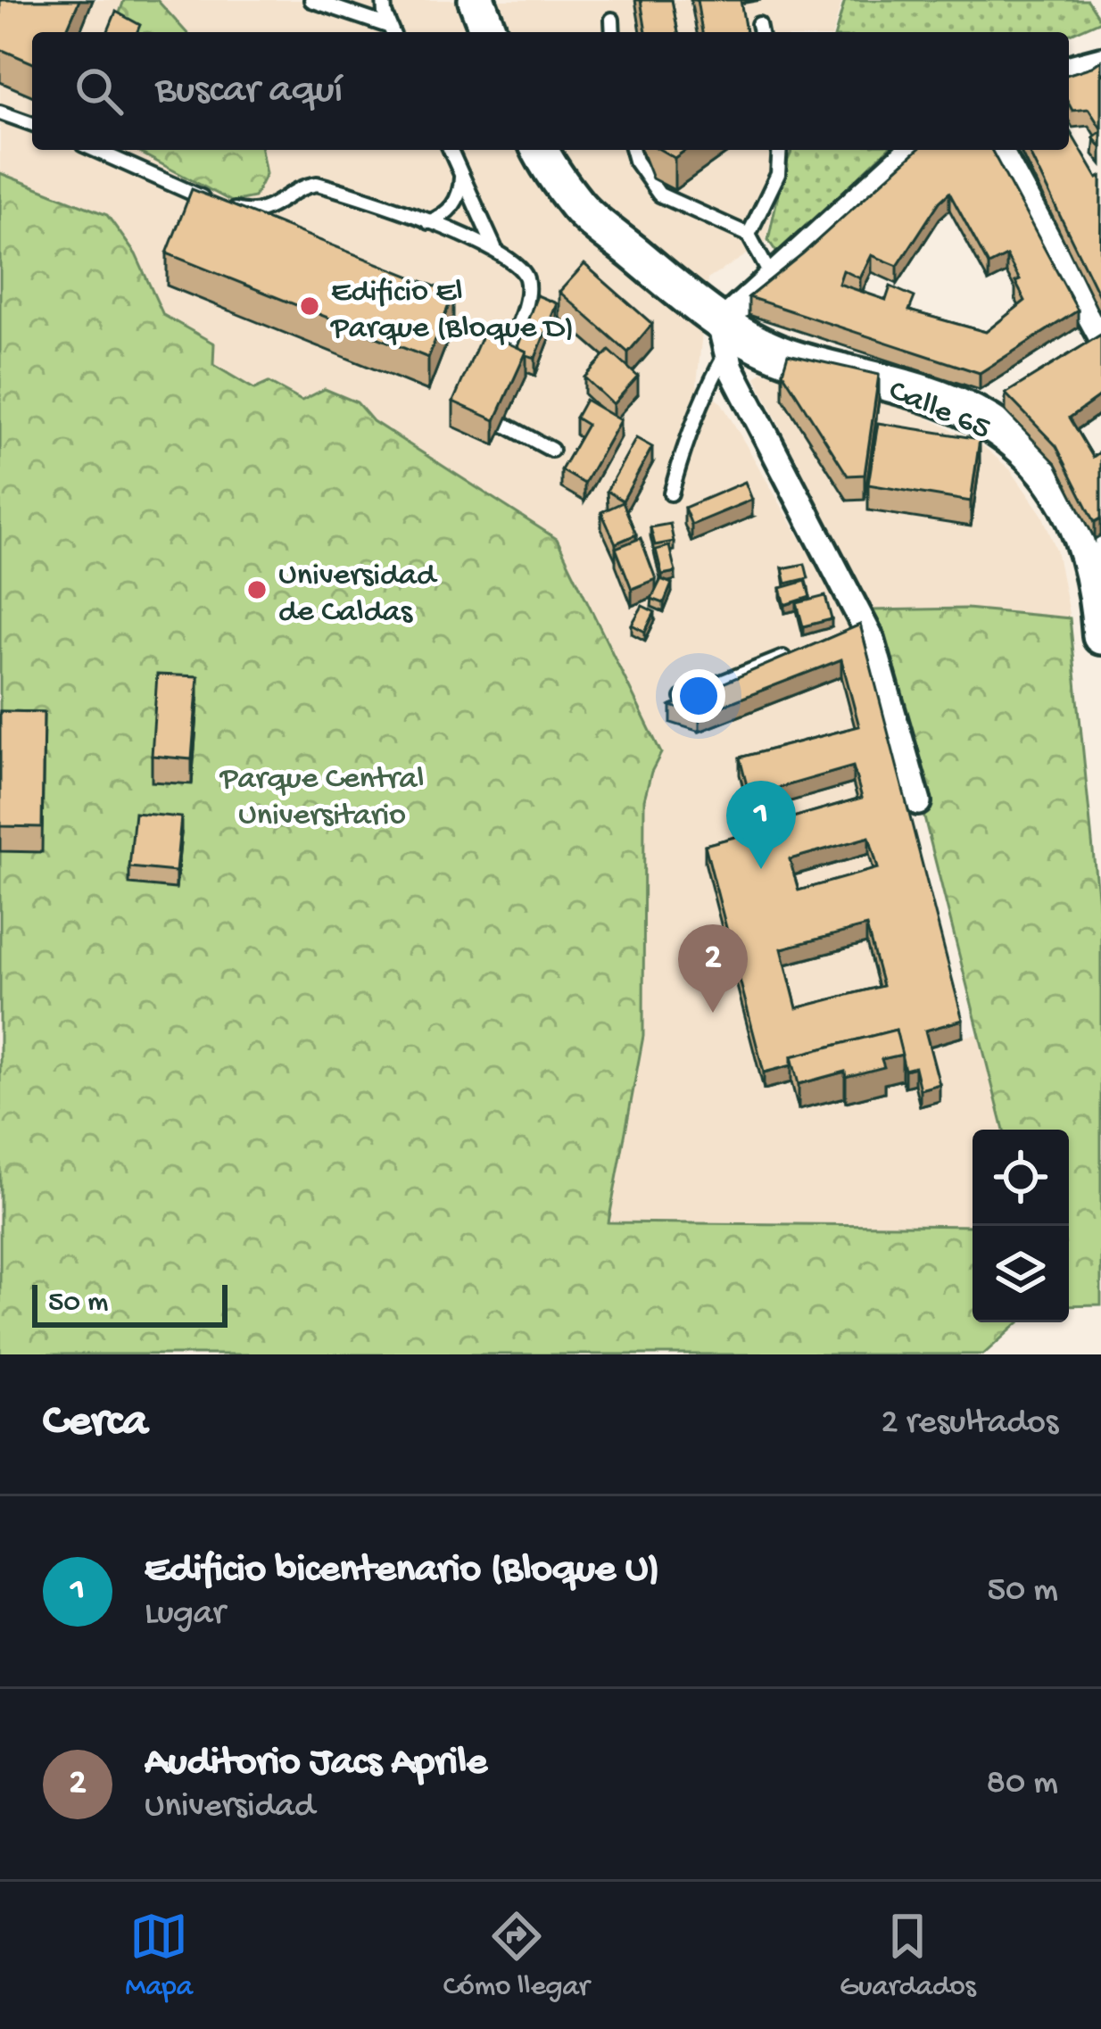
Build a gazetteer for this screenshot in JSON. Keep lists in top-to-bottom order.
{
  "streets": {
    "main road": ["Calle 65"]
  },
  "parks": ["Parque Central Universitario"],
  "places": ["Edificio El Parque (Bloque D)", "Universidad de Caldas"],
  "scale_bar": "50 m",
  "page": {
    "search": "Buscar aquí",
    "pins": ["1", "2"],
    "scale": "50 m",
    "heading": ["Cerca", "2 resultados"],
    "list": [
      {
        "mark": "1",
        "name": "Edificio bicentenario (Bloque U)",
        "note": "Lugar",
        "value": "50 m"
      },
      {
        "mark": "2",
        "name": "Auditorio Jacs Aprile",
        "note": "Universidad",
        "value": "80 m"
      }
    ],
    "nav": ["Mapa", "Cómo llegar", "Guardados"]
  }
}
